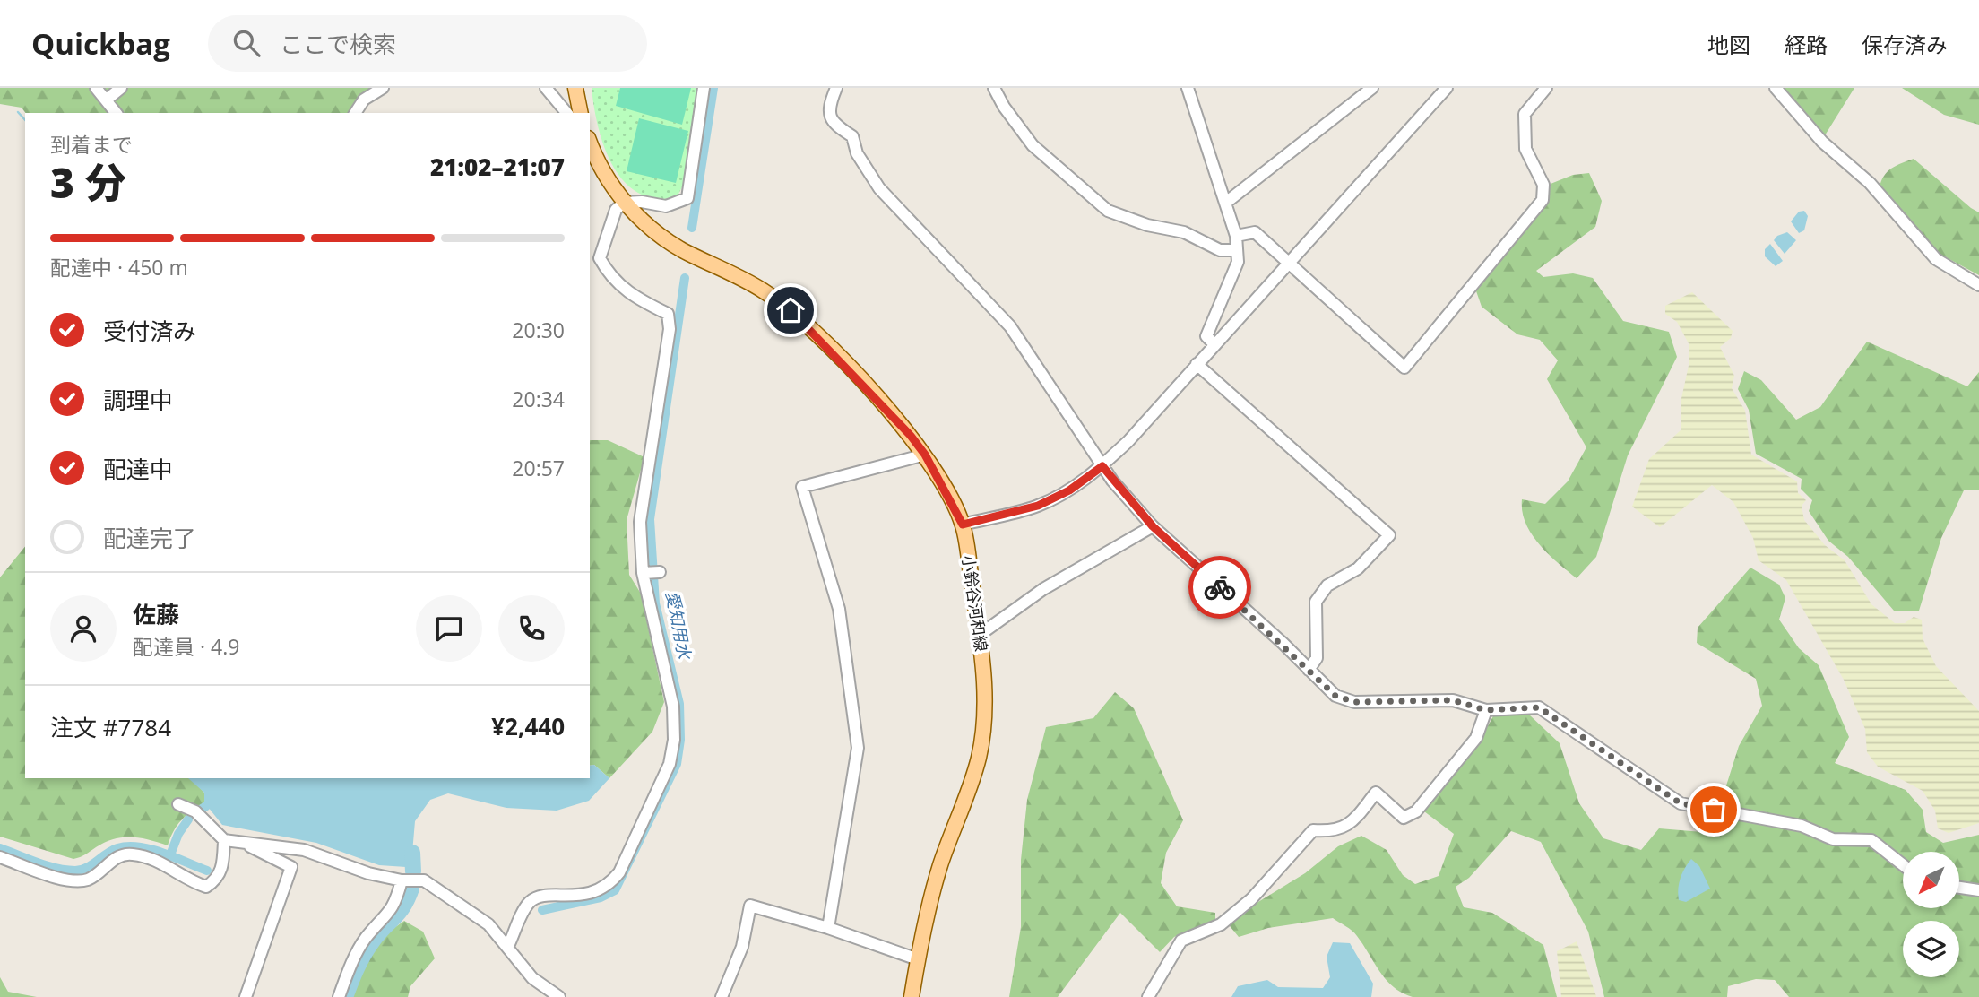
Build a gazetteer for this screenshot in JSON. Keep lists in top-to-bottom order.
{
  "streets": {
    "main road": ["小鈴谷河和線"]
  },
  "water": ["愛知用水"],
  "north": "bottom left",
  "page": {
    "header": "Quickbag",
    "search": "ここで検索",
    "nav": ["地図", "経路", "保存済み"],
    "heading": ["3 分", "到着まで", "21:02–21:07"],
    "panel": [
      "佐藤",
      "配達員 · 4.9",
      "注文 #7784",
      "¥2,440"
    ],
    "bar": "配達中 · 450 m",
    "list": [
      ["受付済み", "20:30"],
      ["調理中", "20:34"],
      ["配達中", "20:57"],
      "配達完了"
    ]
  }
}
